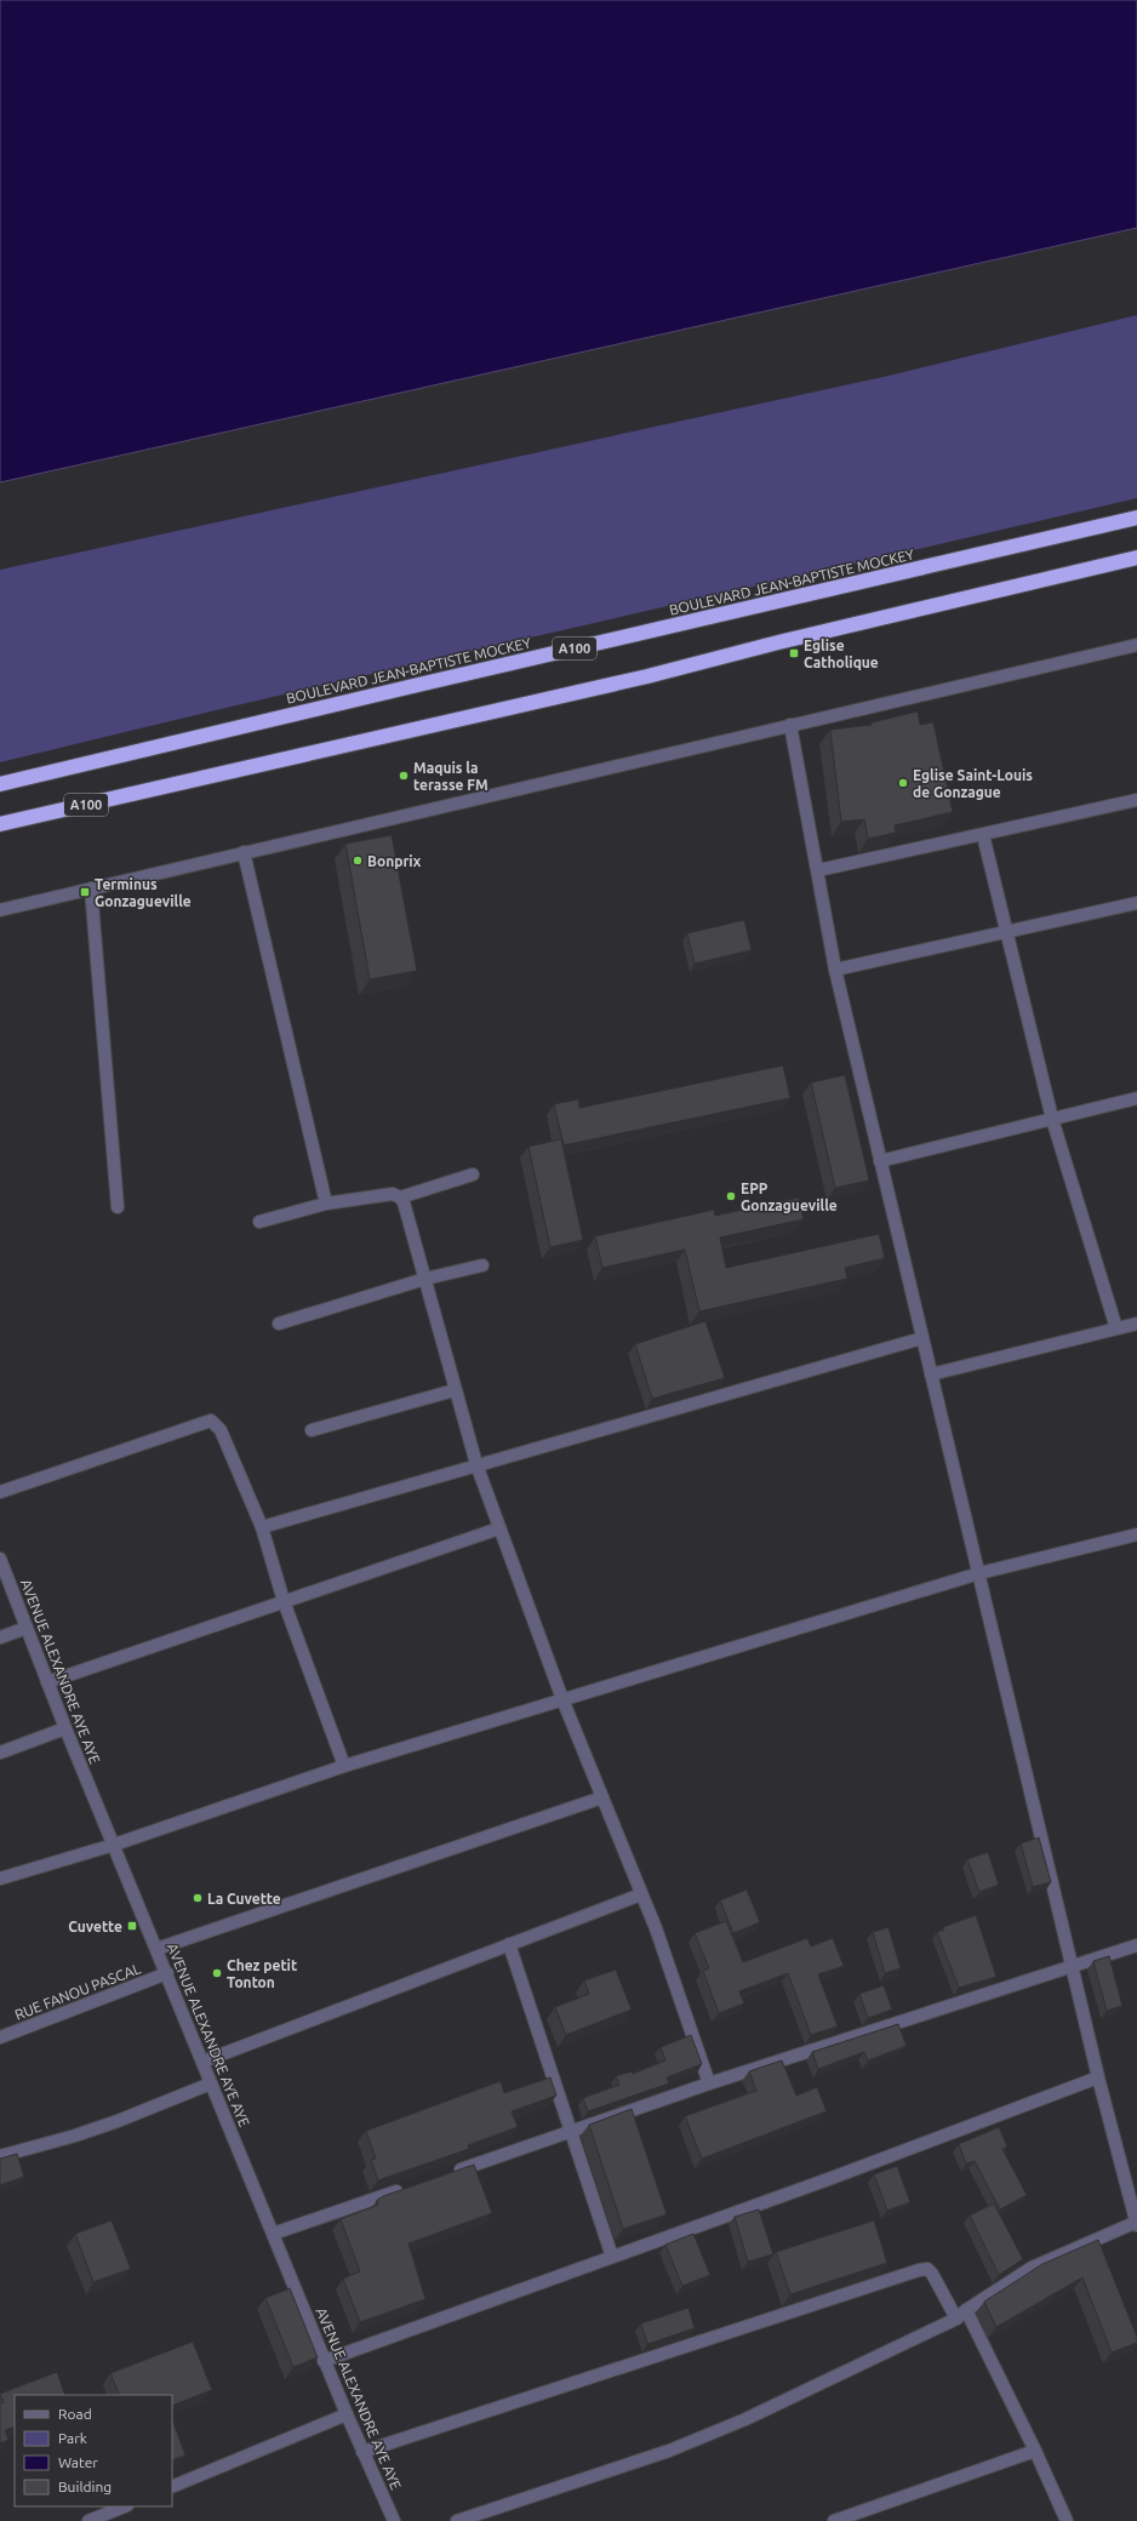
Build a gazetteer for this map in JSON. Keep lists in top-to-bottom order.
{
  "streets": {
    "highway": ["BOULEVARD JEAN-BAPTISTE MOCKEY", "A100"],
    "street": ["AVENUE ALEXANDRE AYE AYE", "RUE FANOU PASCAL"]
  },
  "crossings": [
    ["AVENUE ALEXANDRE AYE AYE", "RUE FANOU PASCAL"]
  ],
  "places": {
    "transit": ["Eglise Catholique", "Terminus Gonzagueville", "Cuvette"],
    "other": [
      "Maquis la terasse FM",
      "Eglise Saint-Louis de Gonzague",
      "Bonprix",
      "EPP Gonzagueville",
      "La Cuvette",
      "Chez petit Tonton"
    ]
  },
  "legend": [
    "Road",
    "Park",
    "Water",
    "Building"
  ]
}
